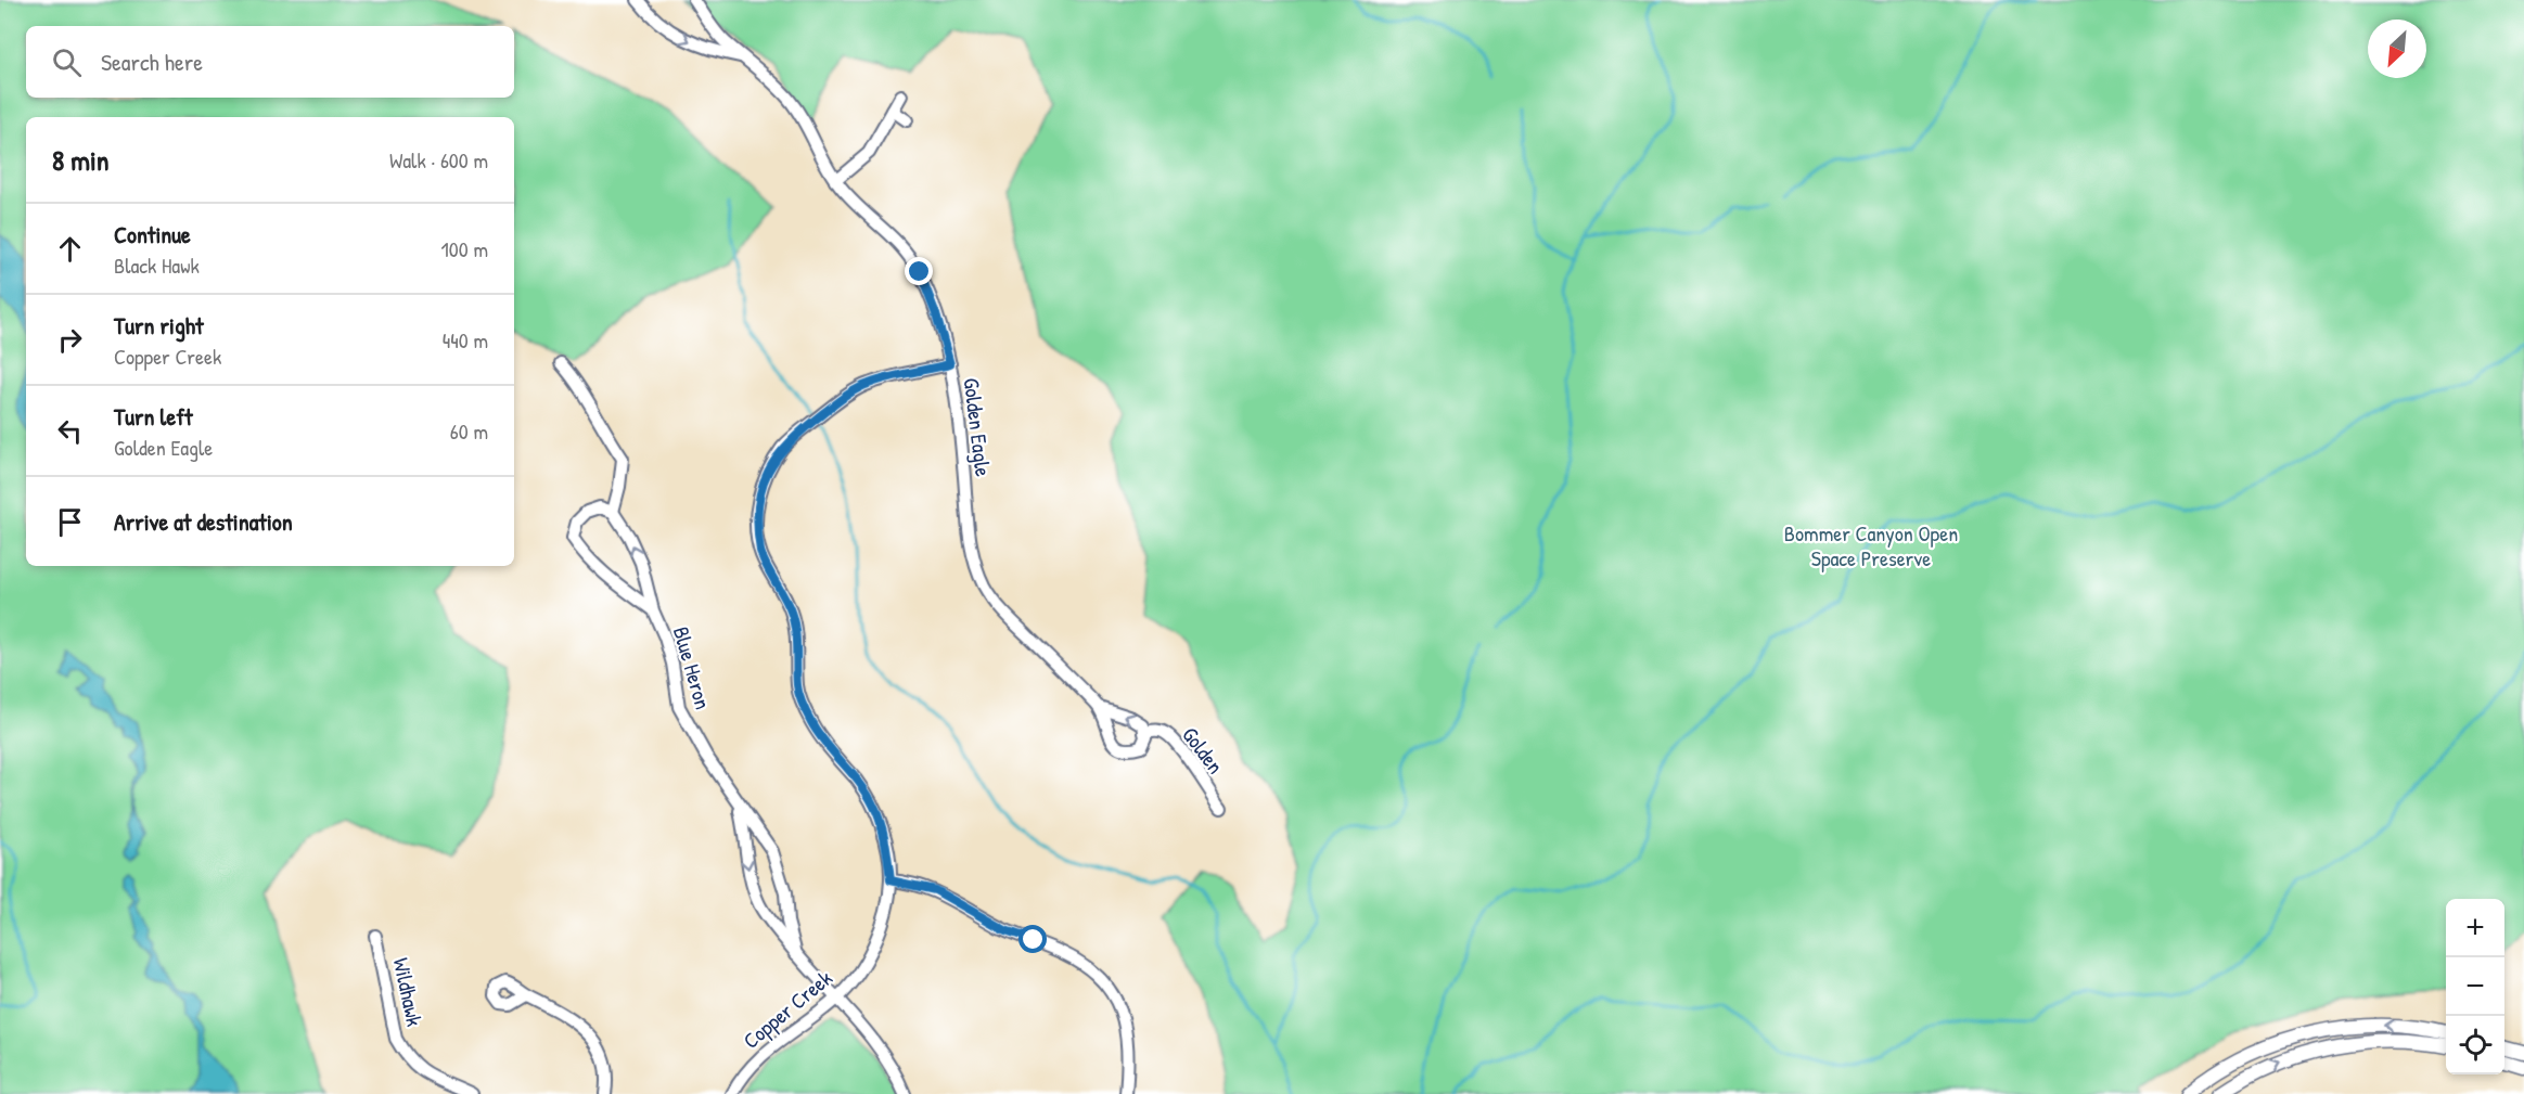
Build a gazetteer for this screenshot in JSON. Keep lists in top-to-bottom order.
{
  "streets": {
    "street": [
      "Golden Eagle",
      "Blue Heron",
      "Golden",
      "Wildhawk",
      "Copper Creek"
    ]
  },
  "crossings": [
    ["Golden Eagle", "Golden"],
    ["Golden Eagle", "Copper Creek"],
    ["Blue Heron", "Copper Creek"]
  ],
  "parks": ["Bommer Canyon Open Space Preserve"],
  "north": "bottom left",
  "page": {
    "search": "Search here",
    "heading": ["8 min", "Walk · 600 m"],
    "list": [
      ["Continue", "Black Hawk", "100 m"],
      ["Turn right", "Copper Creek", "440 m"],
      ["Turn left", "Golden Eagle", "60 m"],
      "Arrive at destination"
    ],
    "map_buttons": ["+", "−"]
  }
}
